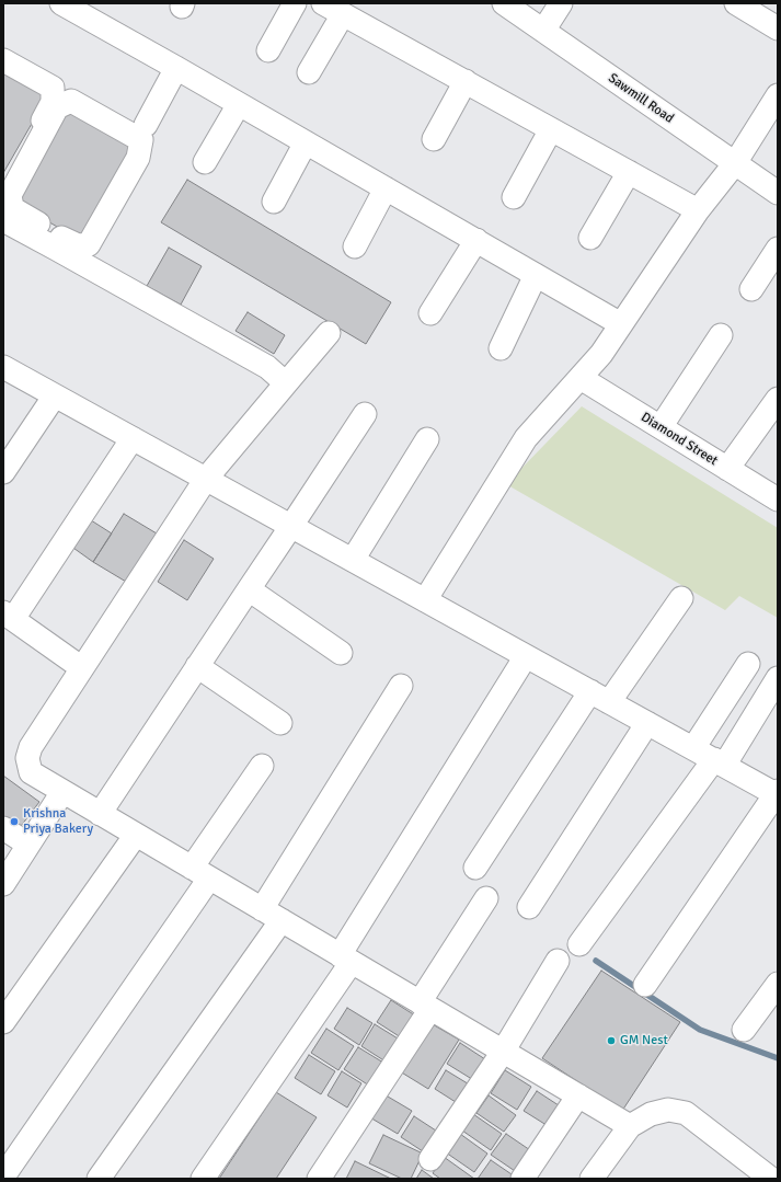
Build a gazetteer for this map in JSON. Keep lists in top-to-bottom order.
{
  "streets": {
    "street": ["Sawmill Road", "Diamond Street"]
  },
  "places": ["Krishna Priya Bakery", "GM Nest"]
}
